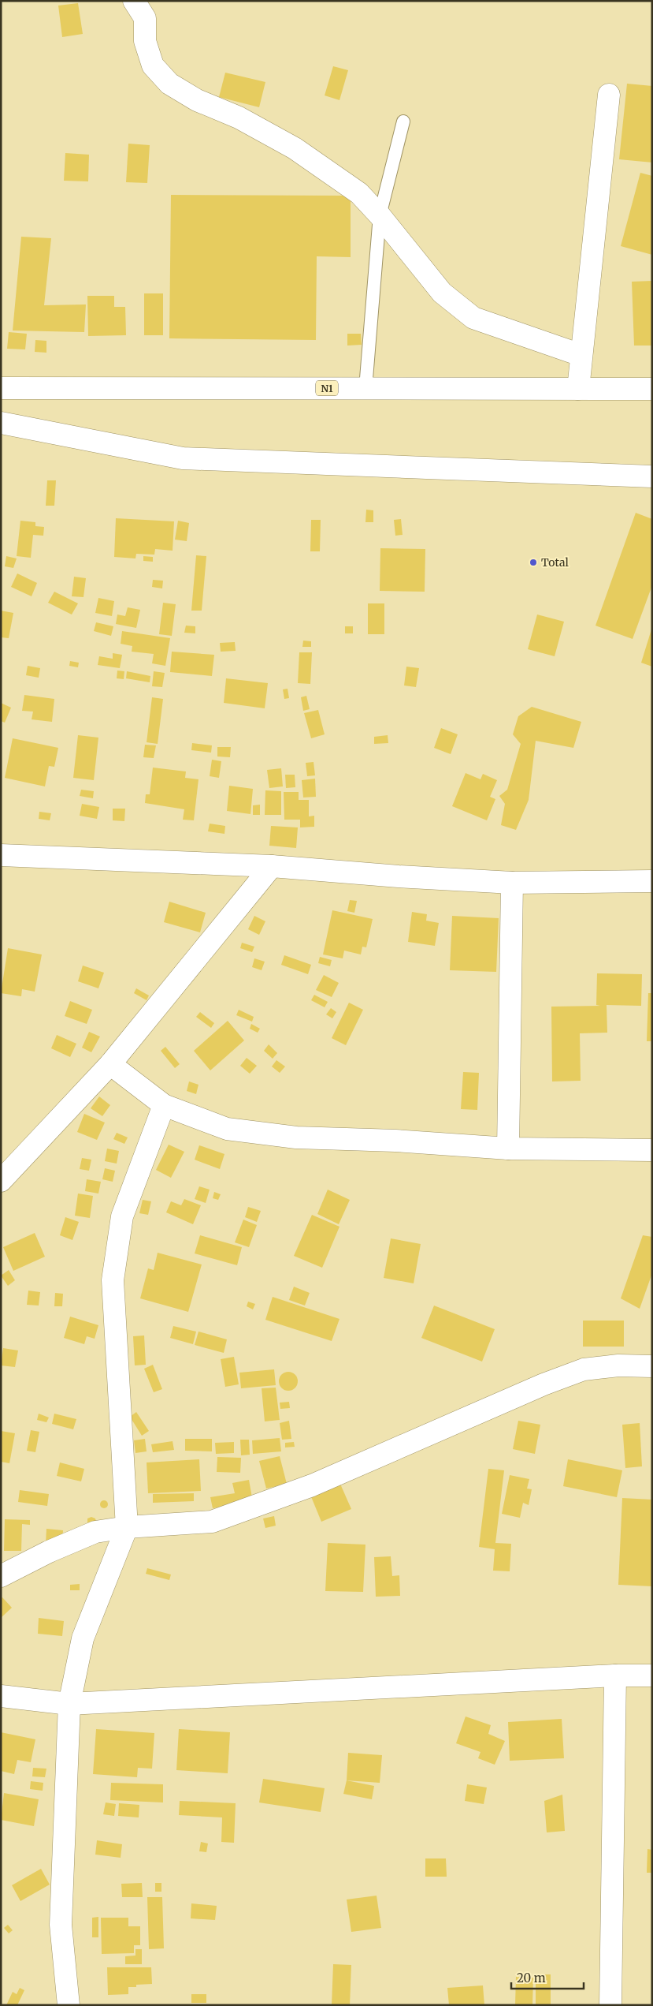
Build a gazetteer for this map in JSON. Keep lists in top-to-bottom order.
{
  "streets": {
    "main road": ["N1"]
  },
  "places": ["Total"],
  "scale_bar": "20 m"
}
